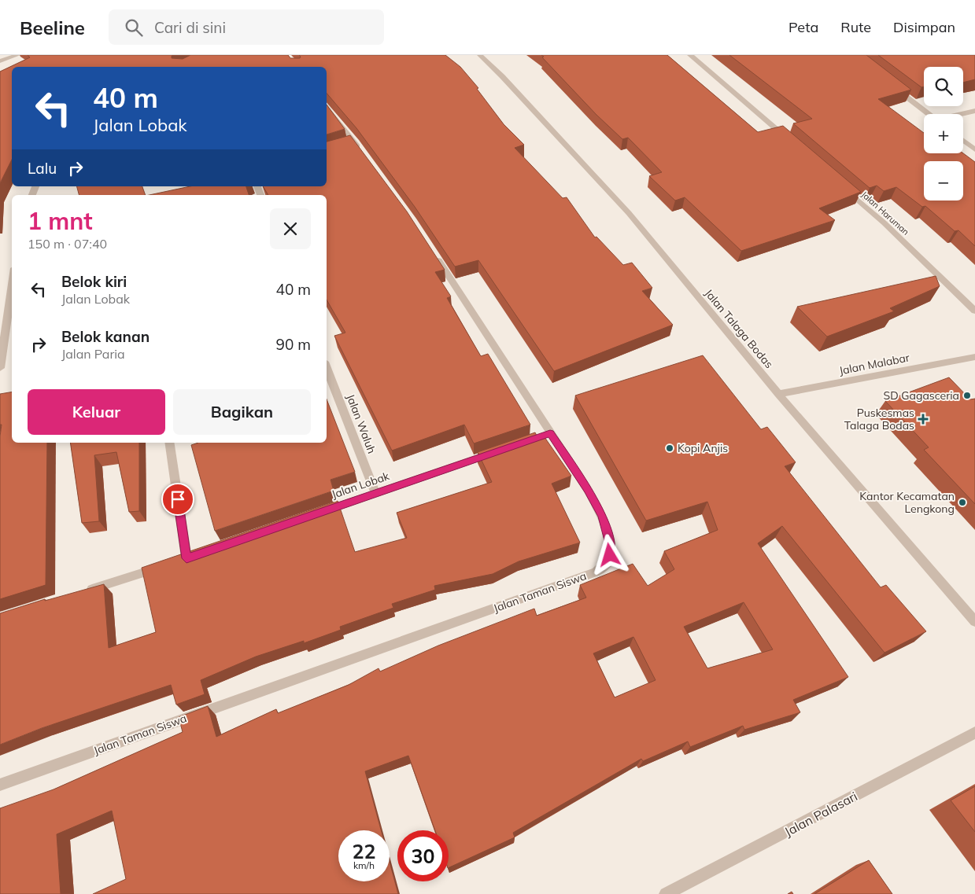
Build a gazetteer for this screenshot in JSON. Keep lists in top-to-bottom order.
{
  "streets": {
    "street": [
      "Jalan Haruman",
      "Jalan Talaga Bodas",
      "Jalan Malabar",
      "Jalan Waluh",
      "Jalan Lobak",
      "Jalan Taman Siswa",
      "Jalan Palasari"
    ]
  },
  "crossings": [
    ["Jalan Talaga Bodas", "Jalan Malabar"],
    ["Jalan Waluh", "Jalan Lobak"]
  ],
  "places": {
    "other": ["SD Gagasceria", "Kopi Anjis", "Kantor Kecamatan Lengkong"],
    "health": ["Puskesmas Talaga Bodas"]
  },
  "page": {
    "header": "Beeline",
    "search": "Cari di sini",
    "nav": ["Peta", "Rute", "Disimpan"],
    "map_buttons": ["+", "−"],
    "turn": ["40 m", "Jalan Lobak"],
    "then": "Lalu",
    "heading": ["1 mnt", "150 m · 07:40"],
    "list": [
      {
        "name": "Belok kiri",
        "note": "Jalan Lobak",
        "value": "40 m"
      },
      {
        "name": "Belok kanan",
        "note": "Jalan Paria",
        "value": "90 m"
      }
    ],
    "buttons": ["Keluar", "Bagikan"],
    "speed": "22 km/h",
    "limit": "30"
  }
}
